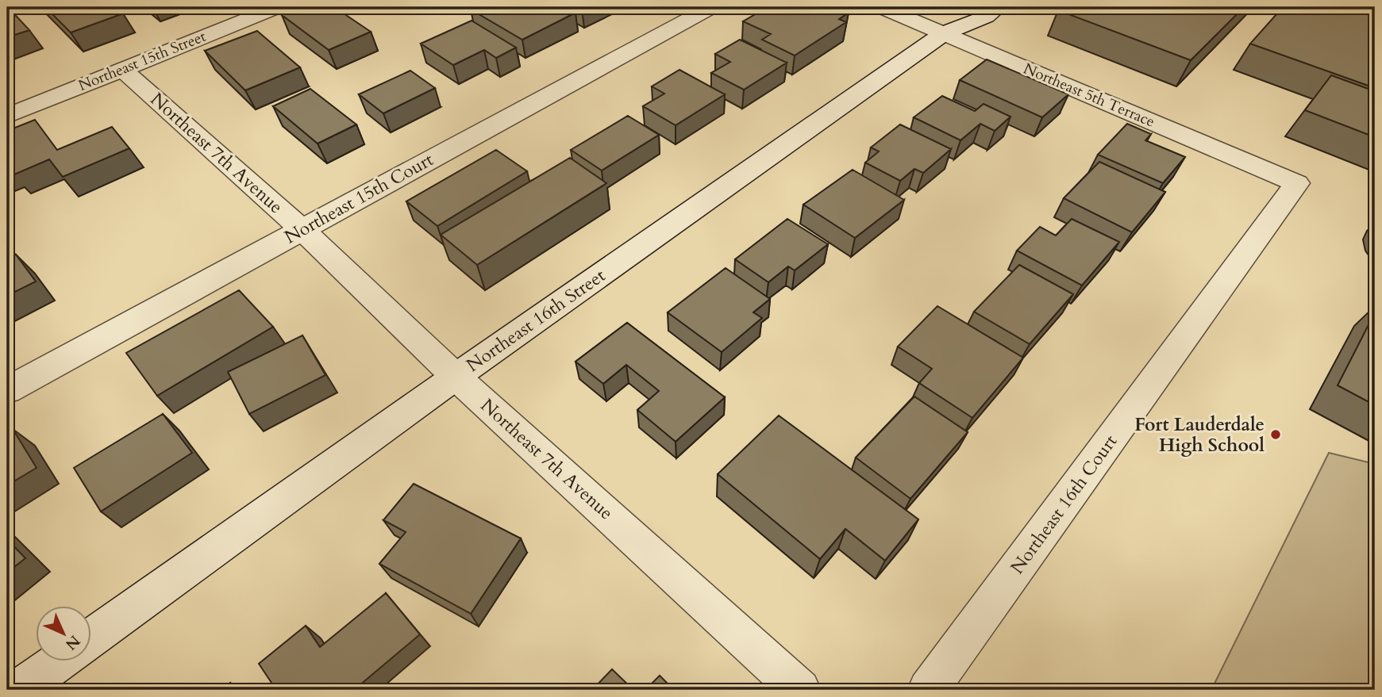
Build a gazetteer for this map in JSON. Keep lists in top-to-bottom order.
{
  "streets": {
    "street": [
      "Northeast 15th Street",
      "Northeast 5th Terrace",
      "Northeast 7th Avenue",
      "Northeast 15th Court",
      "Northeast 16th Street",
      "Northeast 16th Court"
    ]
  },
  "crossings": [
    ["Northeast 15th Street", "Northeast 7th Avenue"],
    ["Northeast 5th Terrace", "Northeast 16th Street"],
    ["Northeast 5th Terrace", "Northeast 16th Court"],
    ["Northeast 7th Avenue", "Northeast 15th Court"],
    ["Northeast 7th Avenue", "Northeast 16th Street"]
  ],
  "places": ["Fort Lauderdale High School"],
  "north": "bottom right"
}
